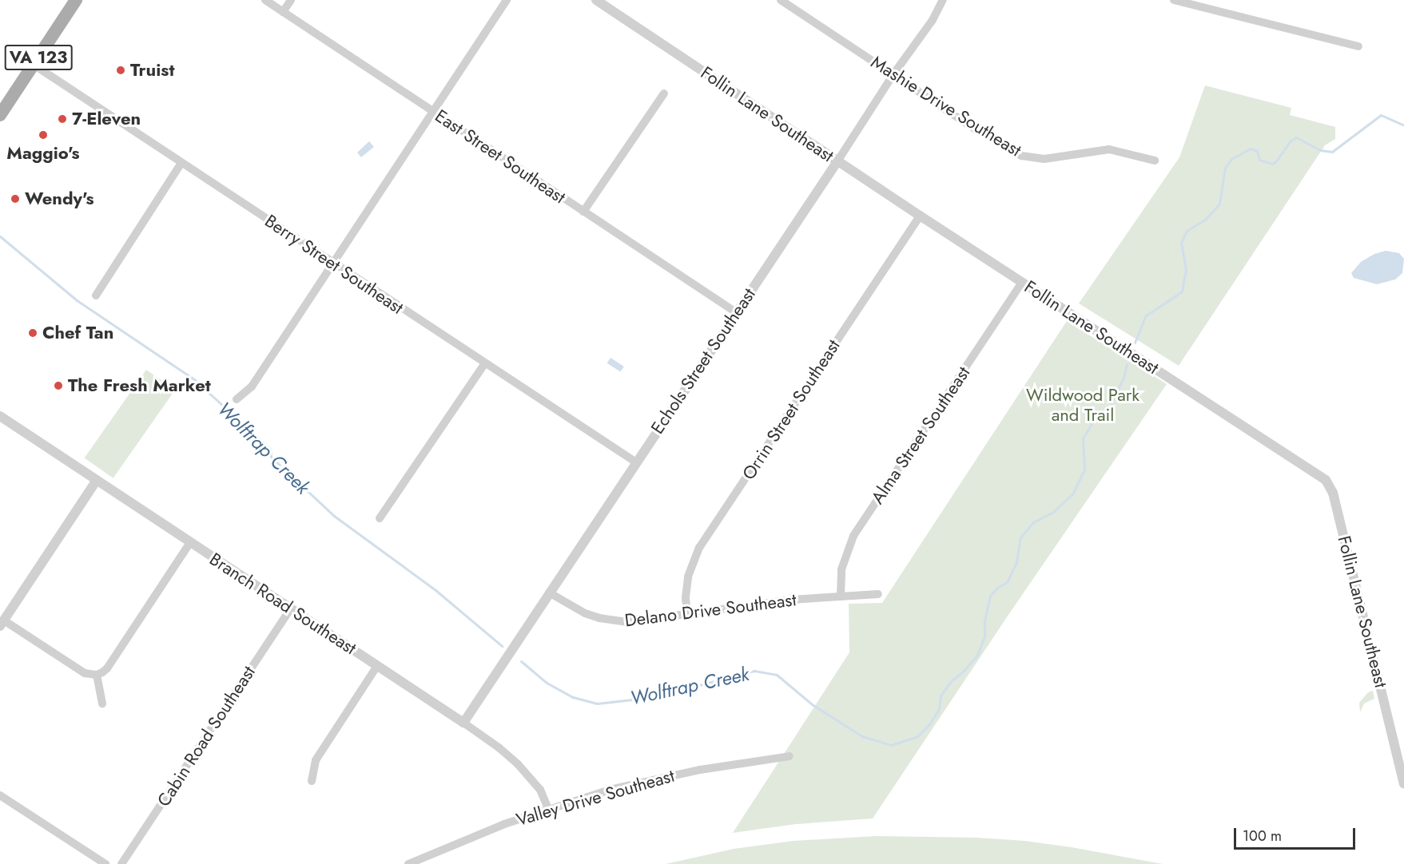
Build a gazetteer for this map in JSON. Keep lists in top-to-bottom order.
{
  "streets": {
    "main road": ["VA 123"],
    "street": [
      "Mashie Drive Southeast",
      "Follin Lane Southeast",
      "East Street Southeast",
      "Berry Street Southeast",
      "Echols Street Southeast",
      "Orrin Street Southeast",
      "Alma Street Southeast",
      "Branch Road Southeast",
      "Delano Drive Southeast",
      "Cabin Road Southeast",
      "Valley Drive Southeast"
    ]
  },
  "crossings": [
    ["VA 123", "Berry Street Southeast"],
    ["Mashie Drive Southeast", "Echols Street Southeast"],
    ["Follin Lane Southeast", "Echols Street Southeast"],
    ["Follin Lane Southeast", "Orrin Street Southeast"],
    ["Follin Lane Southeast", "Alma Street Southeast"],
    ["East Street Southeast", "Echols Street Southeast"],
    ["Berry Street Southeast", "Echols Street Southeast"],
    ["Echols Street Southeast", "Branch Road Southeast"],
    ["Echols Street Southeast", "Delano Drive Southeast"],
    ["Orrin Street Southeast", "Delano Drive Southeast"],
    ["Alma Street Southeast", "Delano Drive Southeast"],
    ["Branch Road Southeast", "Cabin Road Southeast"],
    ["Branch Road Southeast", "Valley Drive Southeast"]
  ],
  "water": ["Wolftrap Creek"],
  "parks": ["Wildwood Park and Trail"],
  "places": [
    "Truist",
    "7-Eleven",
    "Maggio's",
    "Wendy's",
    "Chef Tan",
    "The Fresh Market"
  ],
  "scale_bar": "100 m"
}
